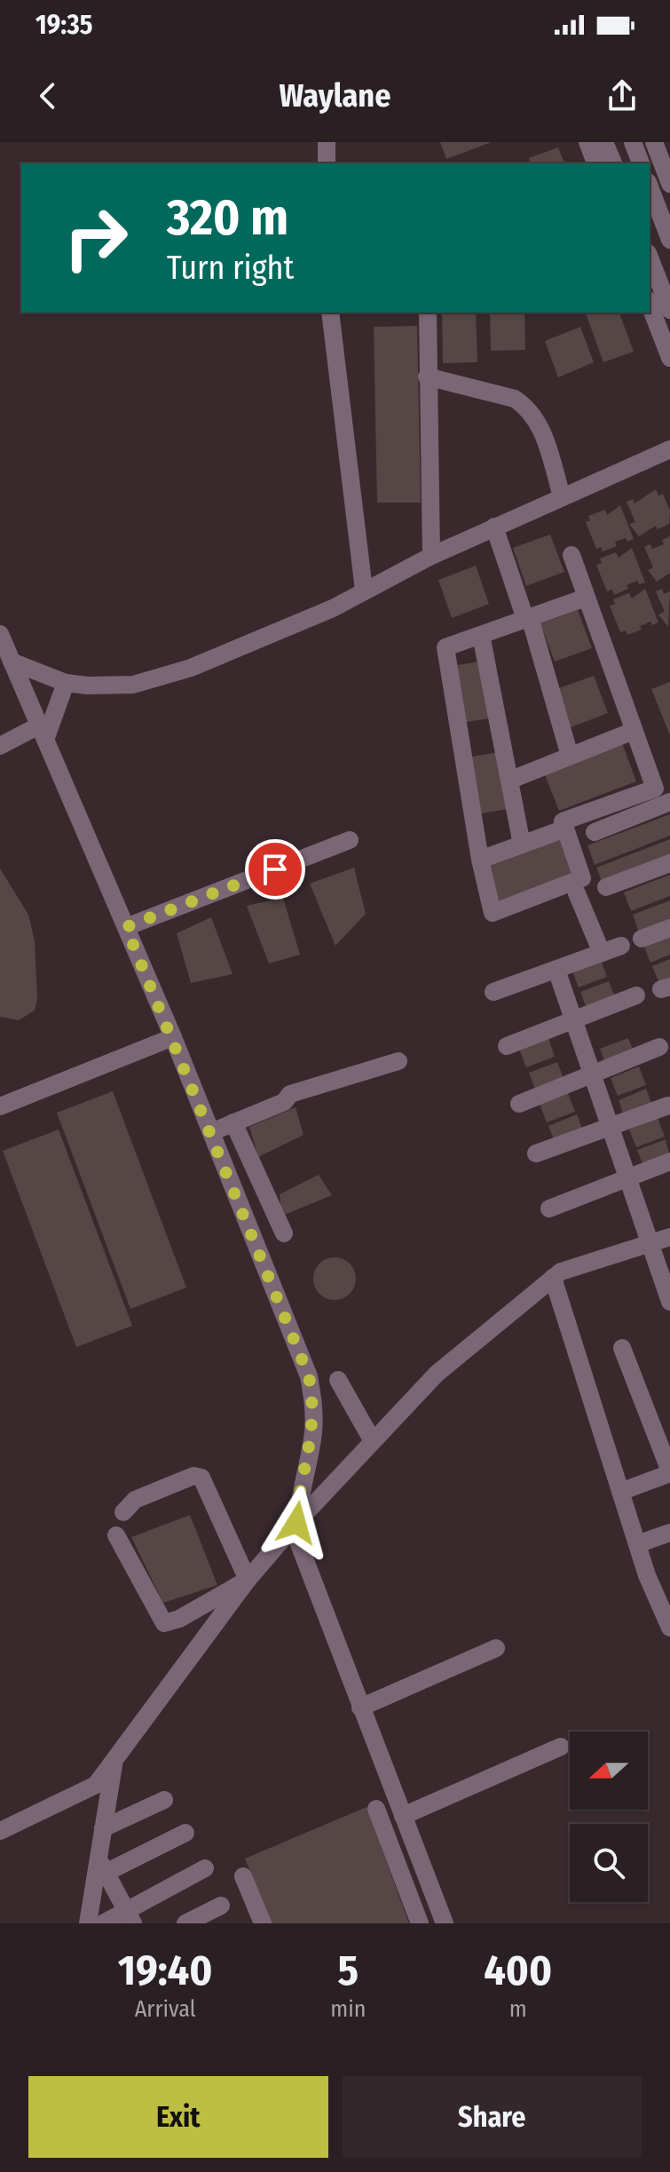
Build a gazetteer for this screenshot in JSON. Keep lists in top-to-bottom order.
{
  "north": "left",
  "page": {
    "status": "19:35",
    "header": "Waylane",
    "turn": ["320 m", "Turn right"],
    "eta": [
      "19:40",
      "Arrival",
      "5",
      "min",
      "400",
      "m"
    ],
    "buttons": ["Exit", "Share"]
  }
}
